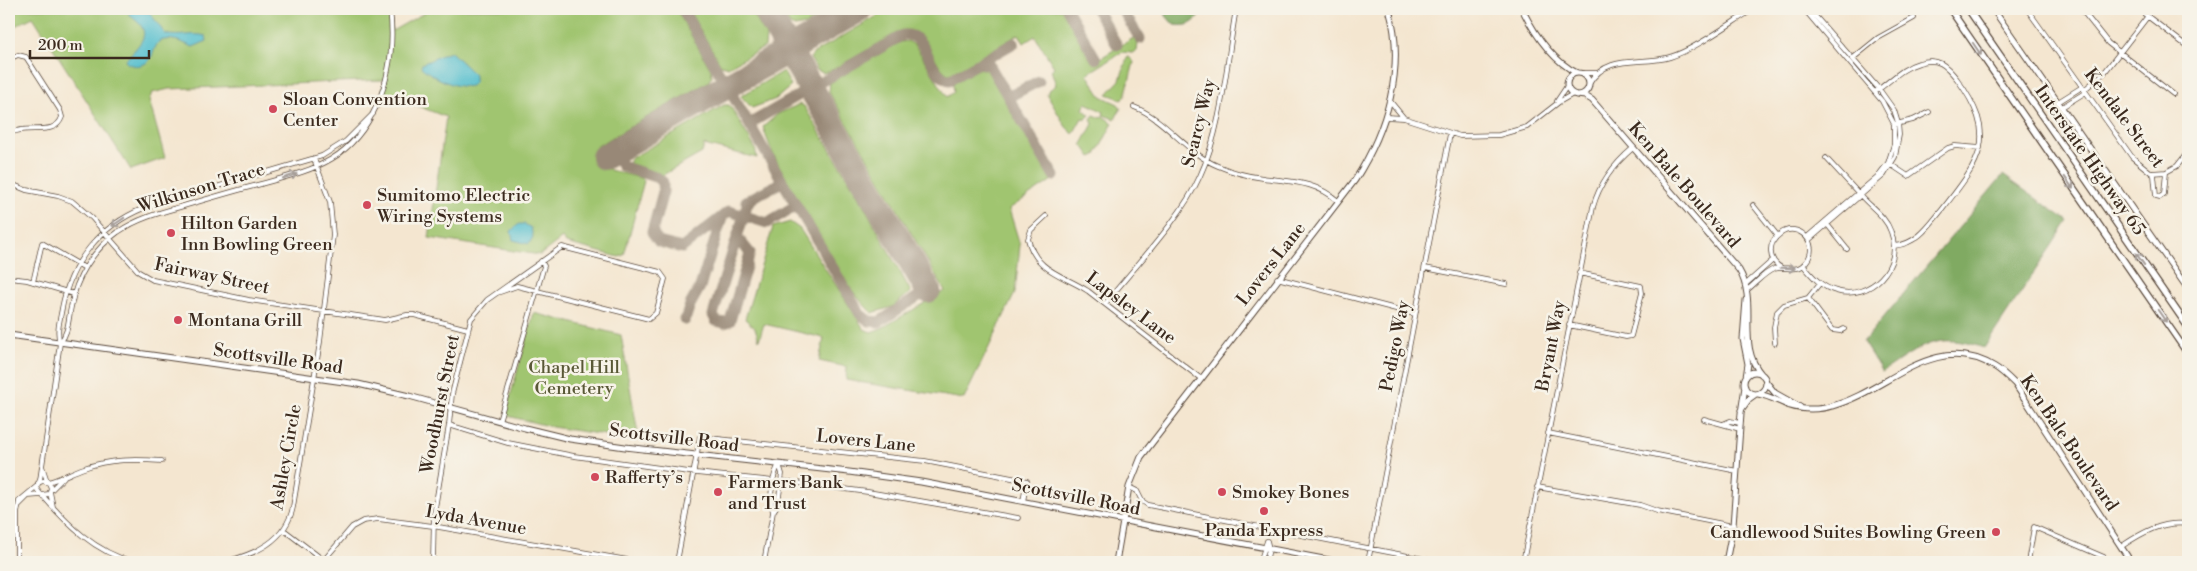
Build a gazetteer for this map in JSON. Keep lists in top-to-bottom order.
{
  "streets": {
    "highway": ["Interstate Highway 65"],
    "main road": ["Ken Bale Boulevard", "Lovers Lane", "Scottsville Road"],
    "street": [
      "Kendale Street",
      "Searcy Way",
      "Wilkinson Trace",
      "Fairway Street",
      "Lapsley Lane",
      "Pedigo Way",
      "Bryant Way",
      "Woodhurst Street",
      "Ashley Circle",
      "Lyda Avenue"
    ]
  },
  "crossings": [
    ["Searcy Way", "Lapsley Lane"],
    ["Ken Bale Boulevard", "Bryant Way"],
    ["Wilkinson Trace", "Fairway Street"],
    ["Wilkinson Trace", "Scottsville Road"],
    ["Wilkinson Trace", "Ashley Circle"],
    ["Lovers Lane", "Lapsley Lane"],
    ["Lovers Lane", "Scottsville Road"],
    ["Fairway Street", "Woodhurst Street"],
    ["Fairway Street", "Ashley Circle"],
    ["Scottsville Road", "Woodhurst Street"],
    ["Scottsville Road", "Ashley Circle"],
    ["Woodhurst Street", "Lyda Avenue"]
  ],
  "parks": ["Chapel Hill Cemetery"],
  "places": [
    "Sloan Convention Center",
    "Sumitomo Electric Wiring Systems",
    "Hilton Garden Inn Bowling Green",
    "Montana Grill",
    "Rafferty’s",
    "Farmers Bank and Trust",
    "Smokey Bones",
    "Panda Express",
    "Candlewood Suites Bowling Green"
  ],
  "scale_bar": "200 m"
}
